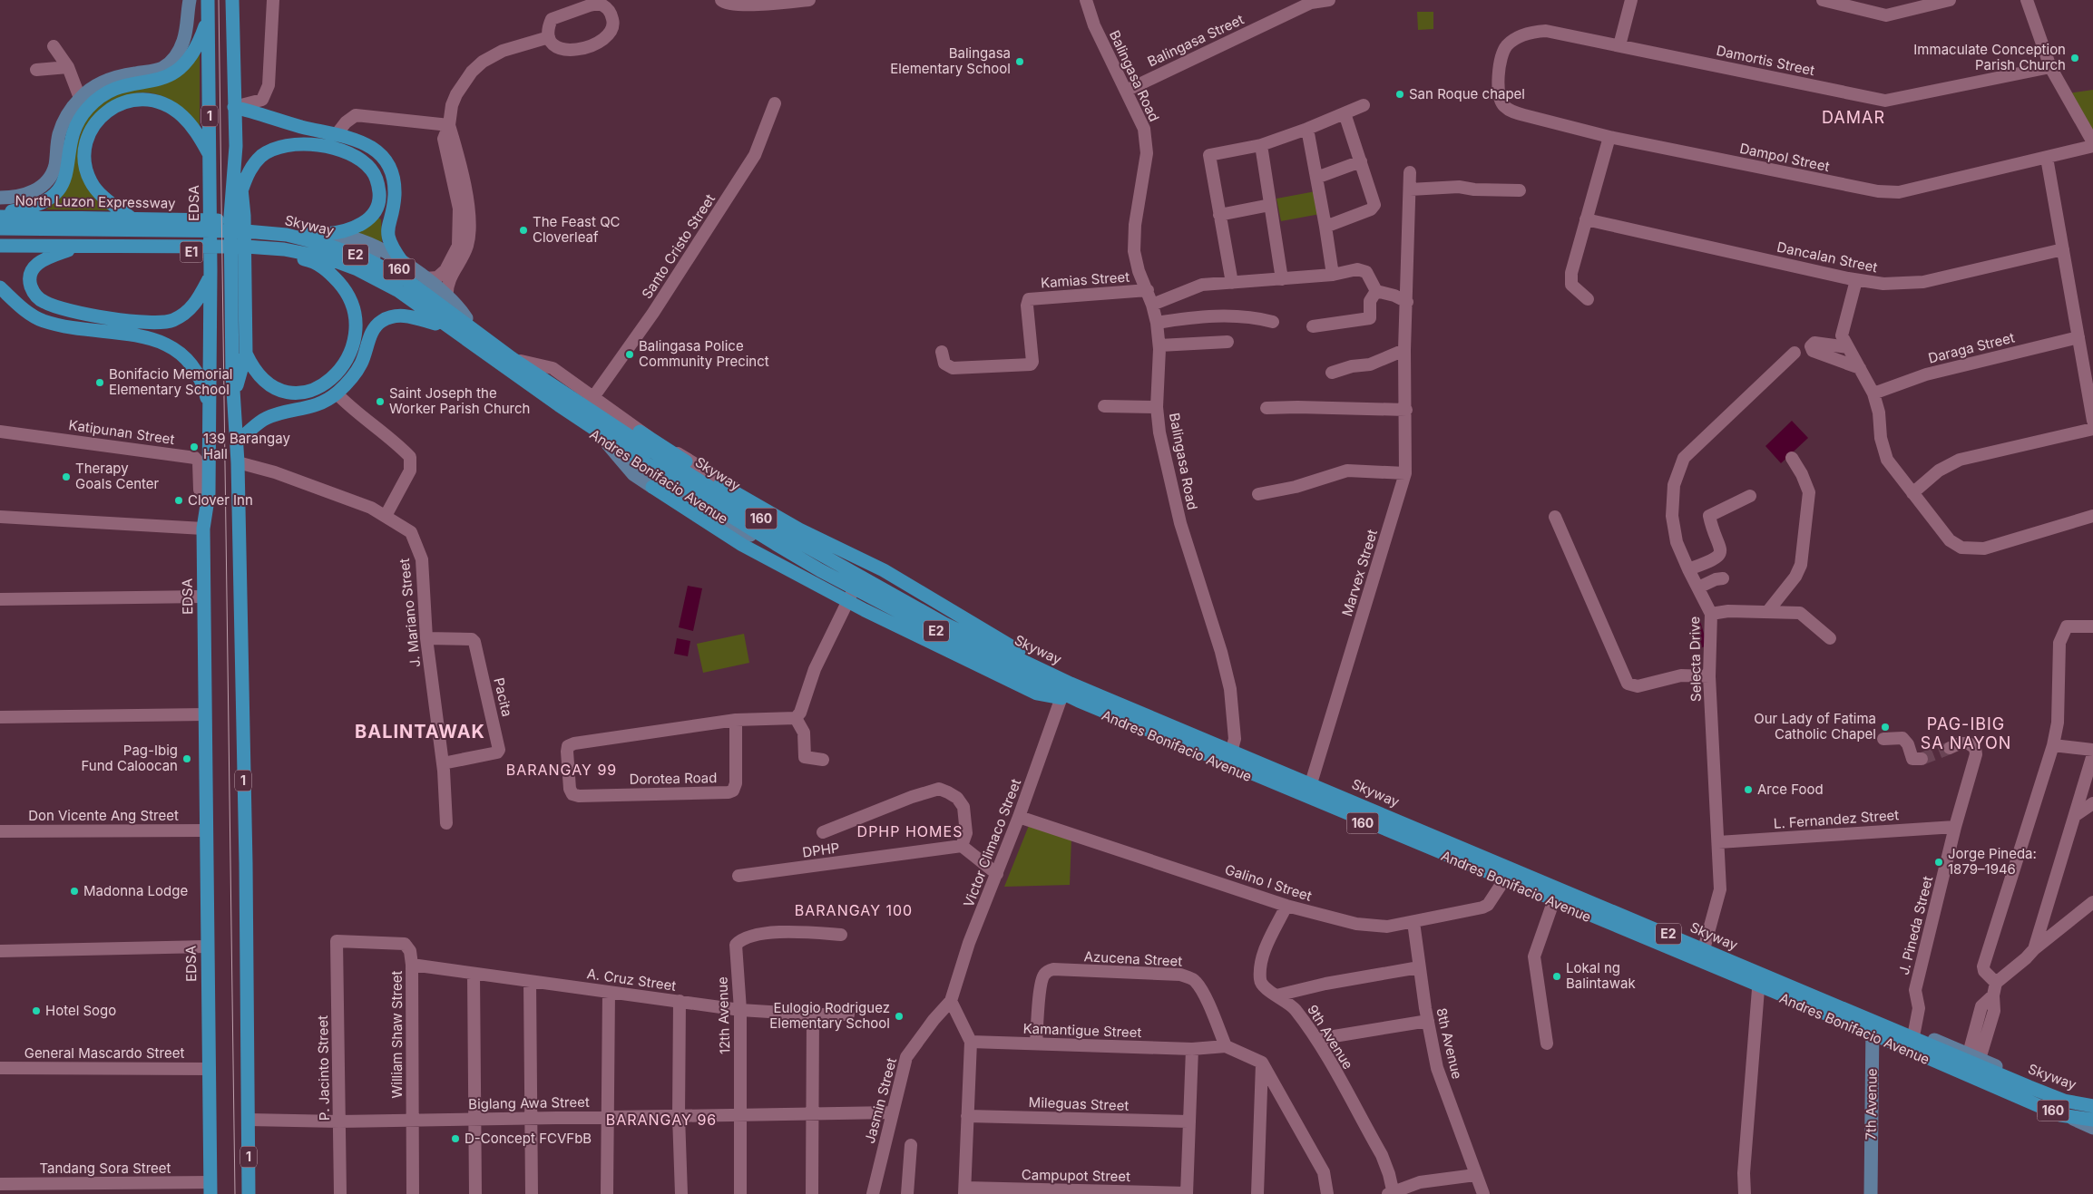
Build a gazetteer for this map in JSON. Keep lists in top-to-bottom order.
{
  "streets": {
    "highway": [
      "1",
      "North Luzon Expressway",
      "EDSA",
      "Skyway",
      "E1",
      "E2"
    ],
    "main road": ["160", "Andres Bonifacio Avenue", "7th Avenue"],
    "street": [
      "Balingasa Street",
      "Damortis Street",
      "Balingasa Road",
      "Dampol Street",
      "Santo Cristo Street",
      "Dancalan Street",
      "Kamias Street",
      "Daraga Street",
      "Katipunan Street",
      "Marvex Street",
      "J. Mariano Street",
      "Selecta Drive",
      "Pacita",
      "Dorotea Road",
      "Don Vicente Ang Street",
      "L. Fernandez Street",
      "Victor Climaco Street",
      "DPHP",
      "Galino Ⅰ Street",
      "J. Pineda Street",
      "Azucena Street",
      "A. Cruz Street",
      "12th Avenue",
      "Kamantigue Street",
      "William Shaw Street",
      "9th Avenue",
      "8th Avenue",
      "General Mascardo Street",
      "P. Jacinto Street",
      "Jasmin Street",
      "Biglang Awa Street",
      "Mileguas Street",
      "Tandang Sora Street",
      "Campupot Street"
    ]
  },
  "crossings": [
    ["Balingasa Street", "Balingasa Road"],
    ["Damortis Street", "Dampol Street"],
    ["Balingasa Road", "Kamias Street"],
    ["Balingasa Road", "Andres Bonifacio Avenue"],
    ["1", "North Luzon Expressway"],
    ["1", "Andres Bonifacio Avenue"],
    ["1", "J. Mariano Street"],
    ["1", "Biglang Awa Street"],
    ["North Luzon Expressway", "Andres Bonifacio Avenue"],
    ["EDSA", "Katipunan Street"],
    ["EDSA", "Don Vicente Ang Street"],
    ["EDSA", "General Mascardo Street"],
    ["EDSA", "Tandang Sora Street"],
    ["Skyway", "Andres Bonifacio Avenue"],
    ["Santo Cristo Street", "Andres Bonifacio Avenue"],
    ["E1", "Andres Bonifacio Avenue"],
    ["Andres Bonifacio Avenue", "Marvex Street"],
    ["Andres Bonifacio Avenue", "Selecta Drive"],
    ["Andres Bonifacio Avenue", "Victor Climaco Street"],
    ["Andres Bonifacio Avenue", "Galino Ⅰ Street"],
    ["Andres Bonifacio Avenue", "J. Pineda Street"],
    ["Andres Bonifacio Avenue", "7th Avenue"],
    ["J. Mariano Street", "Pacita"],
    ["Selecta Drive", "L. Fernandez Street"],
    ["L. Fernandez Street", "J. Pineda Street"],
    ["Victor Climaco Street", "Galino Ⅰ Street"],
    ["Victor Climaco Street", "Jasmin Street"],
    ["Galino Ⅰ Street", "9th Avenue"],
    ["Galino Ⅰ Street", "8th Avenue"],
    ["Azucena Street", "Kamantigue Street"],
    ["A. Cruz Street", "12th Avenue"],
    ["A. Cruz Street", "William Shaw Street"],
    ["12th Avenue", "Biglang Awa Street"],
    ["William Shaw Street", "P. Jacinto Street"],
    ["William Shaw Street", "Biglang Awa Street"],
    ["P. Jacinto Street", "Biglang Awa Street"],
    ["Jasmin Street", "Biglang Awa Street"]
  ],
  "districts": [
    "DAMAR",
    "PAG-IBIG SA NAYON",
    "BALINTAWAK",
    "BARANGAY 99",
    "DPHP HOMES",
    "BARANGAY 100",
    "BARANGAY 96"
  ],
  "places": [
    "Immaculate Conception Parish Church",
    "Balingasa Elementary School",
    "San Roque chapel",
    "The Feast QC Cloverleaf",
    "Balingasa Police Community Precinct",
    "Bonifacio Memorial Elementary School",
    "Saint Joseph the Worker Parish Church",
    "139 Barangay Hall",
    "Therapy Goals Center",
    "Clover Inn",
    "Our Lady of Fatima Catholic Chapel",
    "Pag-Ibig Fund Caloocan",
    "Arce Food",
    "Jorge Pineda: 1879–1946",
    "Madonna Lodge",
    "Lokal ng Balintawak",
    "Hotel Sogo",
    "Eulogio Rodriguez Elementary School",
    "D-Concept FCVFbB"
  ]
}
